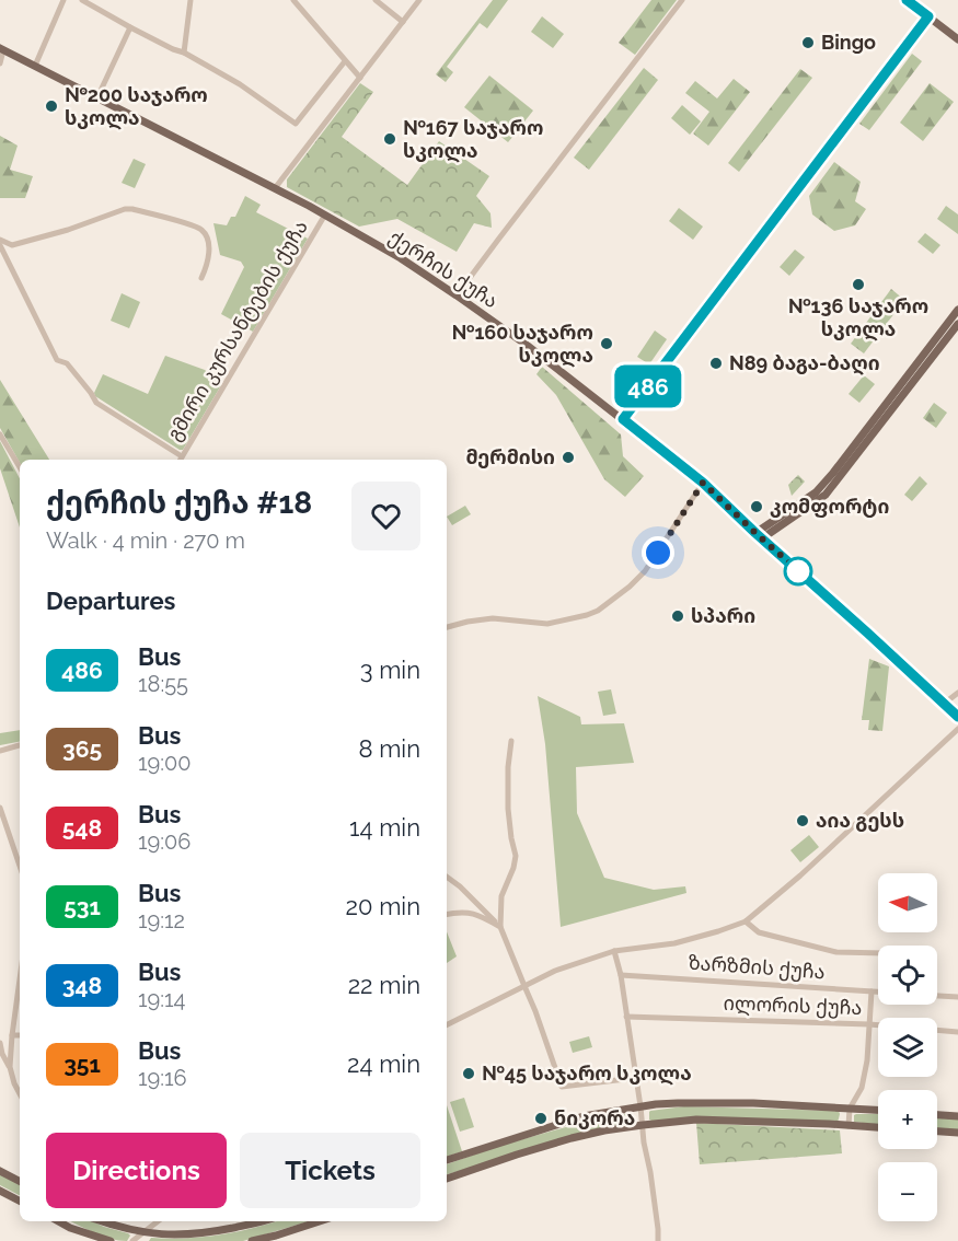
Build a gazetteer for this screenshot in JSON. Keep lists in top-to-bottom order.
{
  "streets": {
    "main road": ["ქერჩის ქუჩა"],
    "street": ["გმირი კურსანტების ქუჩა", "ზარზმის ქუჩა", "ილორის ქუჩა"]
  },
  "crossings": [
    ["ქერჩის ქუჩა", "გმირი კურსანტების ქუჩა"]
  ],
  "places": [
    "Bingo",
    "№200 საჯარო სკოლა",
    "№167 საჯარო სკოლა",
    "№136 საჯარო სკოლა",
    "№160 საჯარო სკოლა",
    "N89 ბაგა-ბაღი",
    "მერმისი",
    "კომფორტი",
    "სპარი",
    "აია გესს",
    "№45 საჯარო სკოლა",
    "ნიკორა"
  ],
  "lines": ["bus line 486"],
  "north": "left",
  "page": {
    "on_map": "486",
    "heading": [
      ["ქერჩის ქუჩა #18", "Walk · 4 min · 270 m"],
      "Departures"
    ],
    "list": [
      {
        "mark": "486",
        "name": "Bus",
        "note": "18:55",
        "value": "3 min"
      },
      {
        "mark": "365",
        "name": "Bus",
        "note": "19:00",
        "value": "8 min"
      },
      {
        "mark": "548",
        "name": "Bus",
        "note": "19:06",
        "value": "14 min"
      },
      {
        "mark": "531",
        "name": "Bus",
        "note": "19:12",
        "value": "20 min"
      },
      {
        "mark": "348",
        "name": "Bus",
        "note": "19:14",
        "value": "22 min"
      },
      {
        "mark": "351",
        "name": "Bus",
        "note": "19:16",
        "value": "24 min"
      }
    ],
    "map_buttons": ["+", "−"],
    "buttons": ["Directions", "Tickets"]
  }
}
